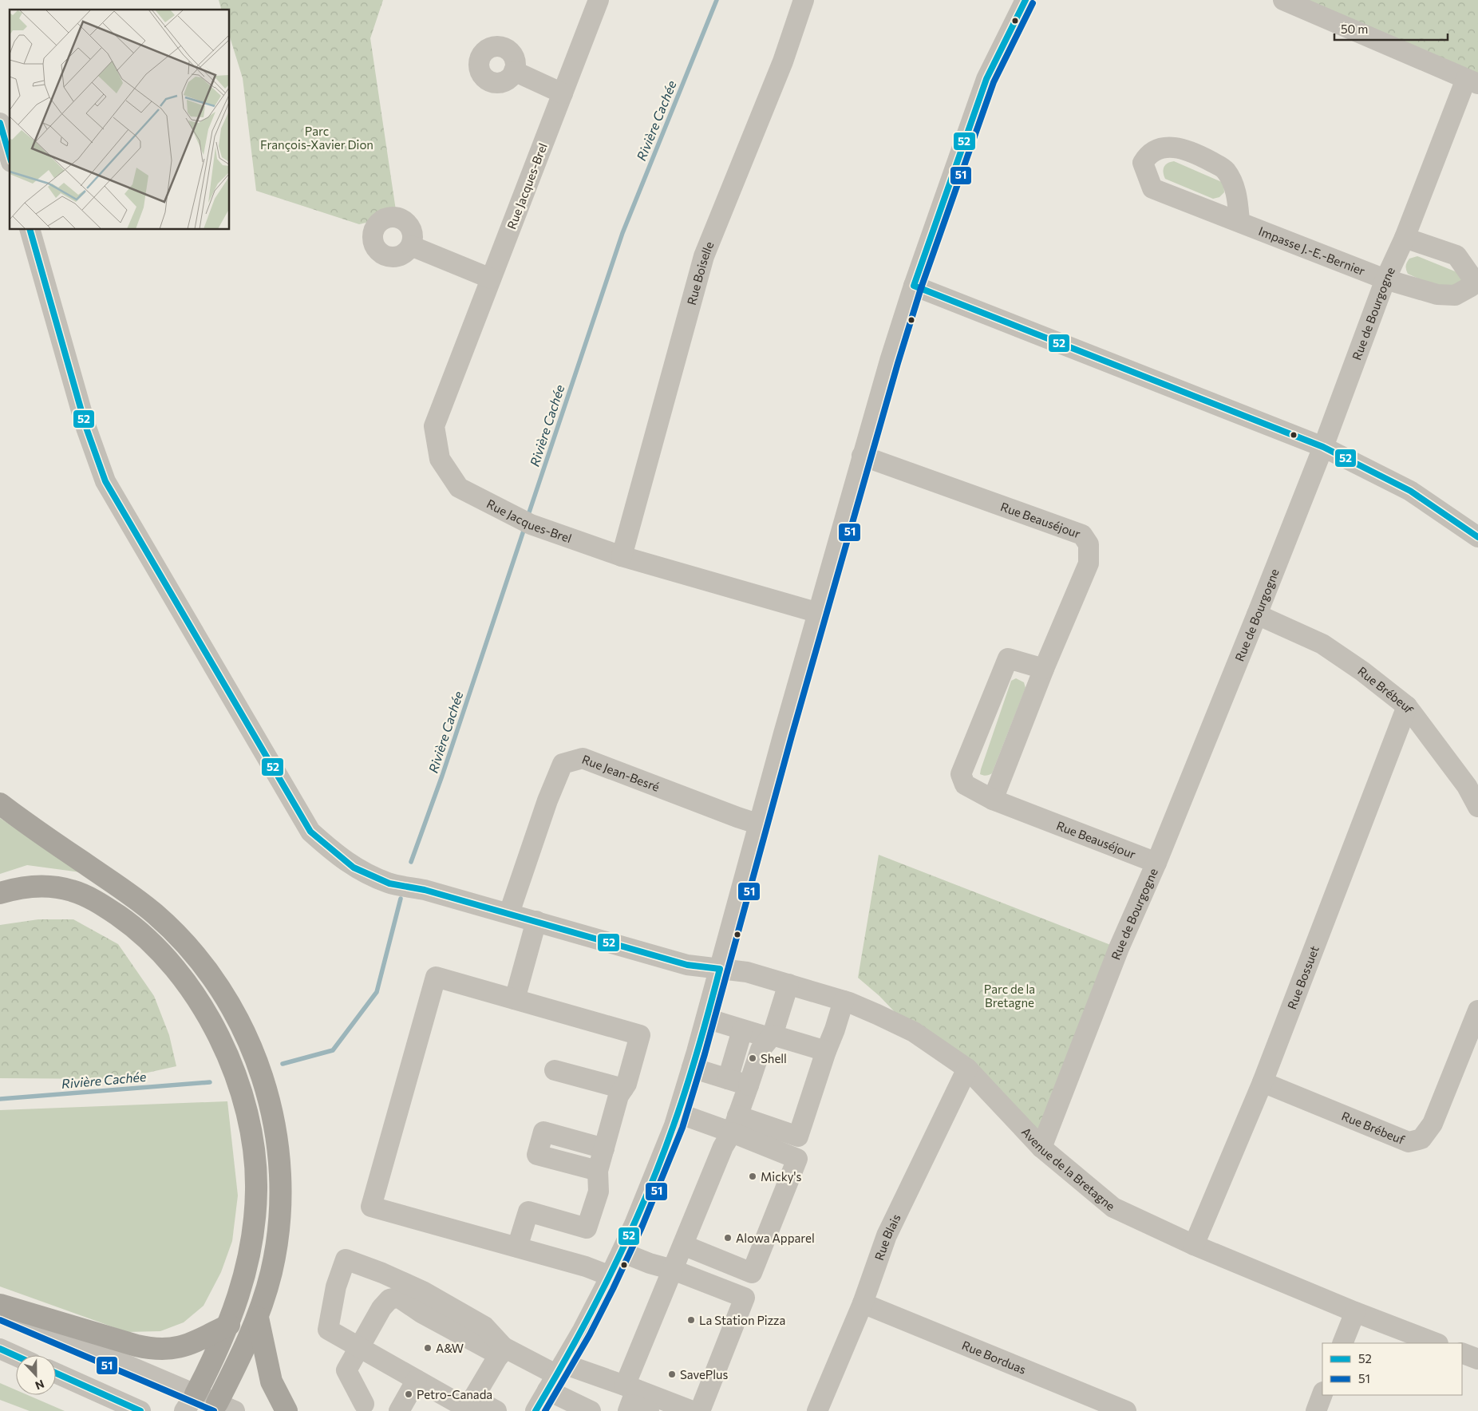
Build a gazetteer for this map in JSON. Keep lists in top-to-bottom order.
{
  "streets": {
    "street": [
      "Rue Jacques-Brel",
      "Impasse J.-E.-Bernier",
      "Rue Boiselle",
      "Rue de Bourgogne",
      "Rue Beauséjour",
      "Rue Brébeuf",
      "Rue Jean-Besré",
      "Rue Bossuet",
      "Avenue de la Bretagne",
      "Rue Blais",
      "Rue Borduas"
    ]
  },
  "crossings": [
    ["Rue Jacques-Brel", "Rue Boiselle"],
    ["Impasse J.-E.-Bernier", "Rue de Bourgogne"],
    ["Rue de Bourgogne", "Rue Beauséjour"],
    ["Rue de Bourgogne", "Rue Brébeuf"],
    ["Rue de Bourgogne", "Avenue de la Bretagne"],
    ["Rue Brébeuf", "Rue Bossuet"],
    ["Rue Jean-Besré", "Avenue de la Bretagne"],
    ["Rue Bossuet", "Avenue de la Bretagne"],
    ["Avenue de la Bretagne", "Rue Blais"],
    ["Rue Blais", "Rue Borduas"]
  ],
  "water": ["Rivière Cachée"],
  "parks": ["Parc François-Xavier Dion", "Parc de la Bretagne"],
  "places": [
    "Shell",
    "Micky's",
    "Alowa Apparel",
    "La Station Pizza",
    "A&W",
    "SavePlus",
    "Petro-Canada"
  ],
  "lines": ["transit line 52", "transit line 51"],
  "legend": ["52", "51"],
  "scale_bar": "50 m",
  "north": "bottom"
}
